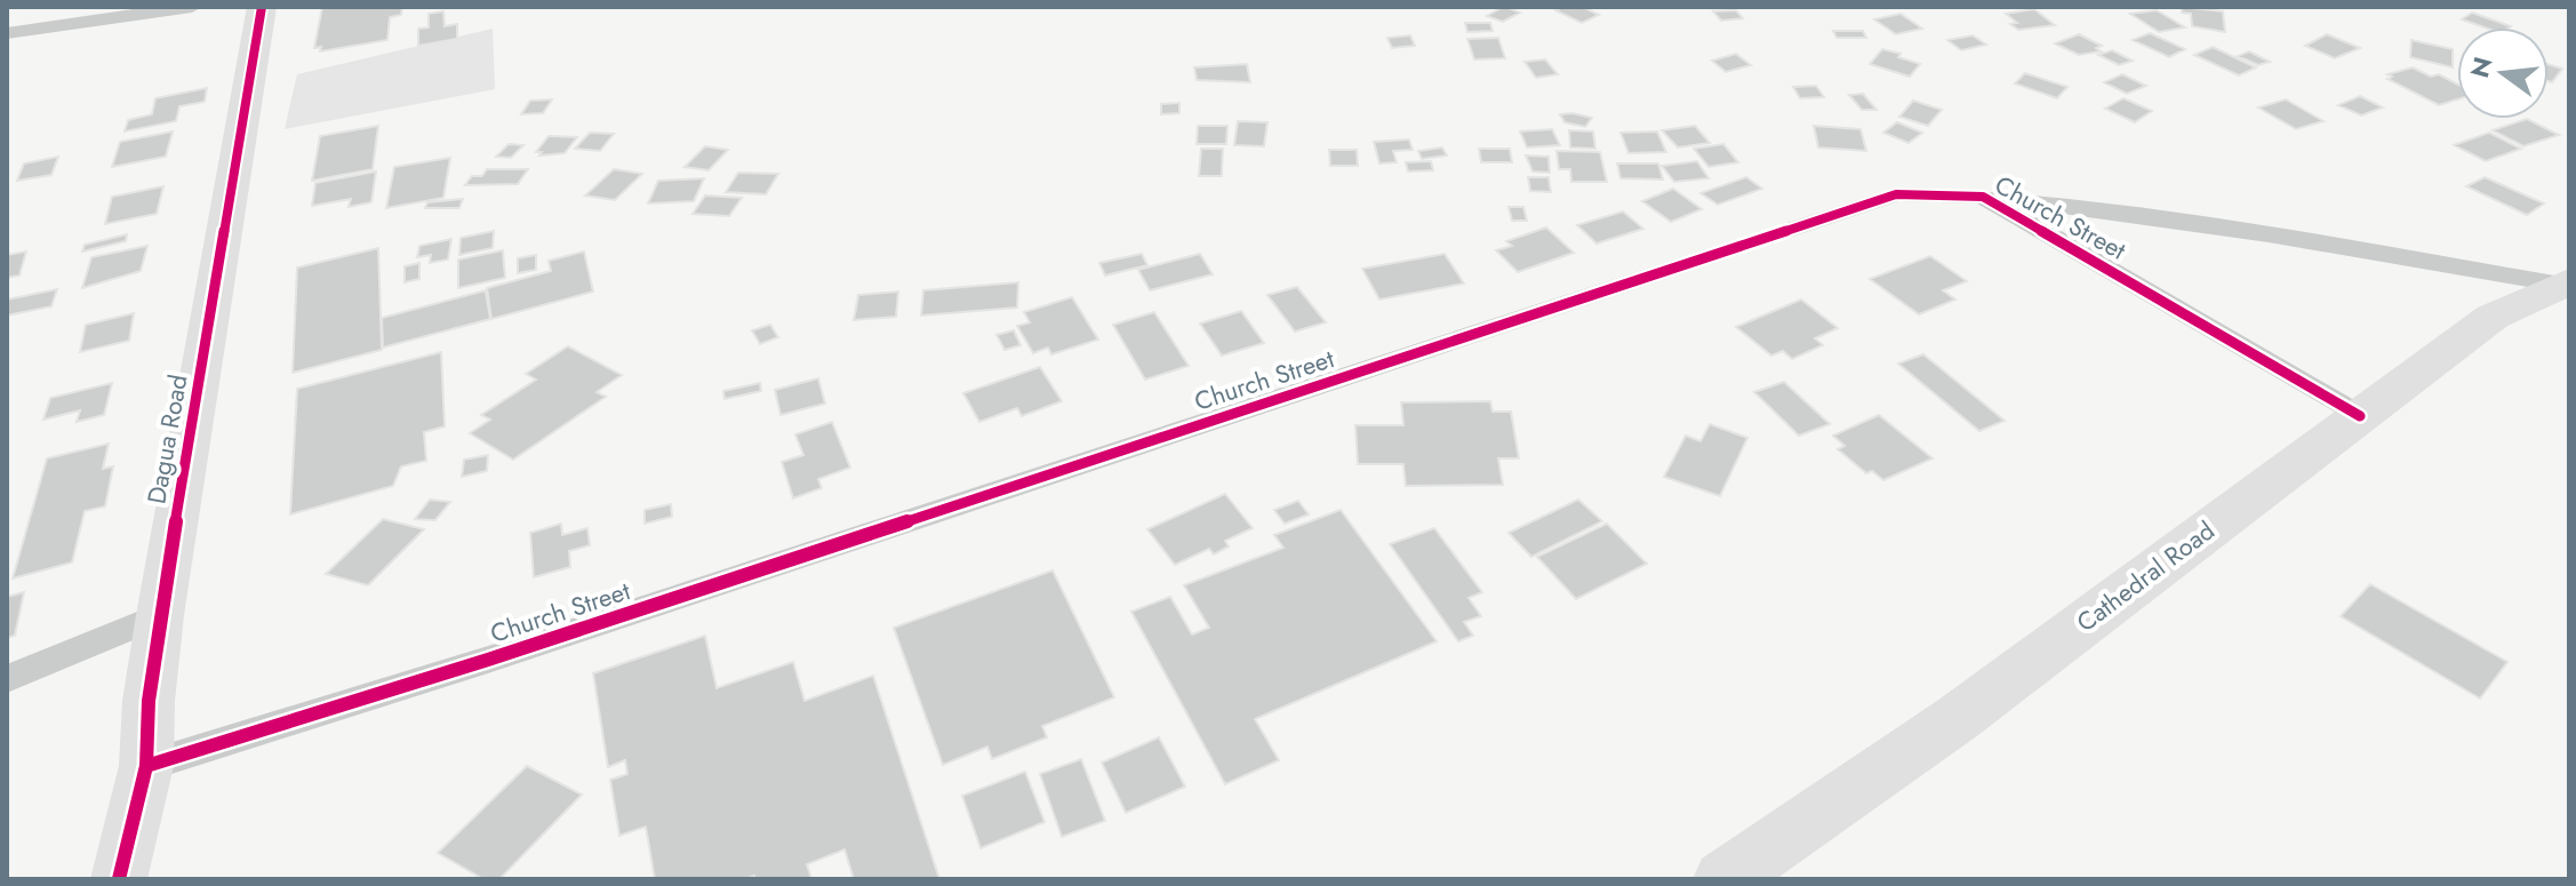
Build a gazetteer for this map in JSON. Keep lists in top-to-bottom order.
{
  "streets": {
    "main road": ["Cathedral Road"],
    "street": ["Church Street", "Dagua Road"]
  },
  "crossings": [
    ["Church Street", "Dagua Road"],
    ["Church Street", "Cathedral Road"]
  ],
  "north": "left"
}
